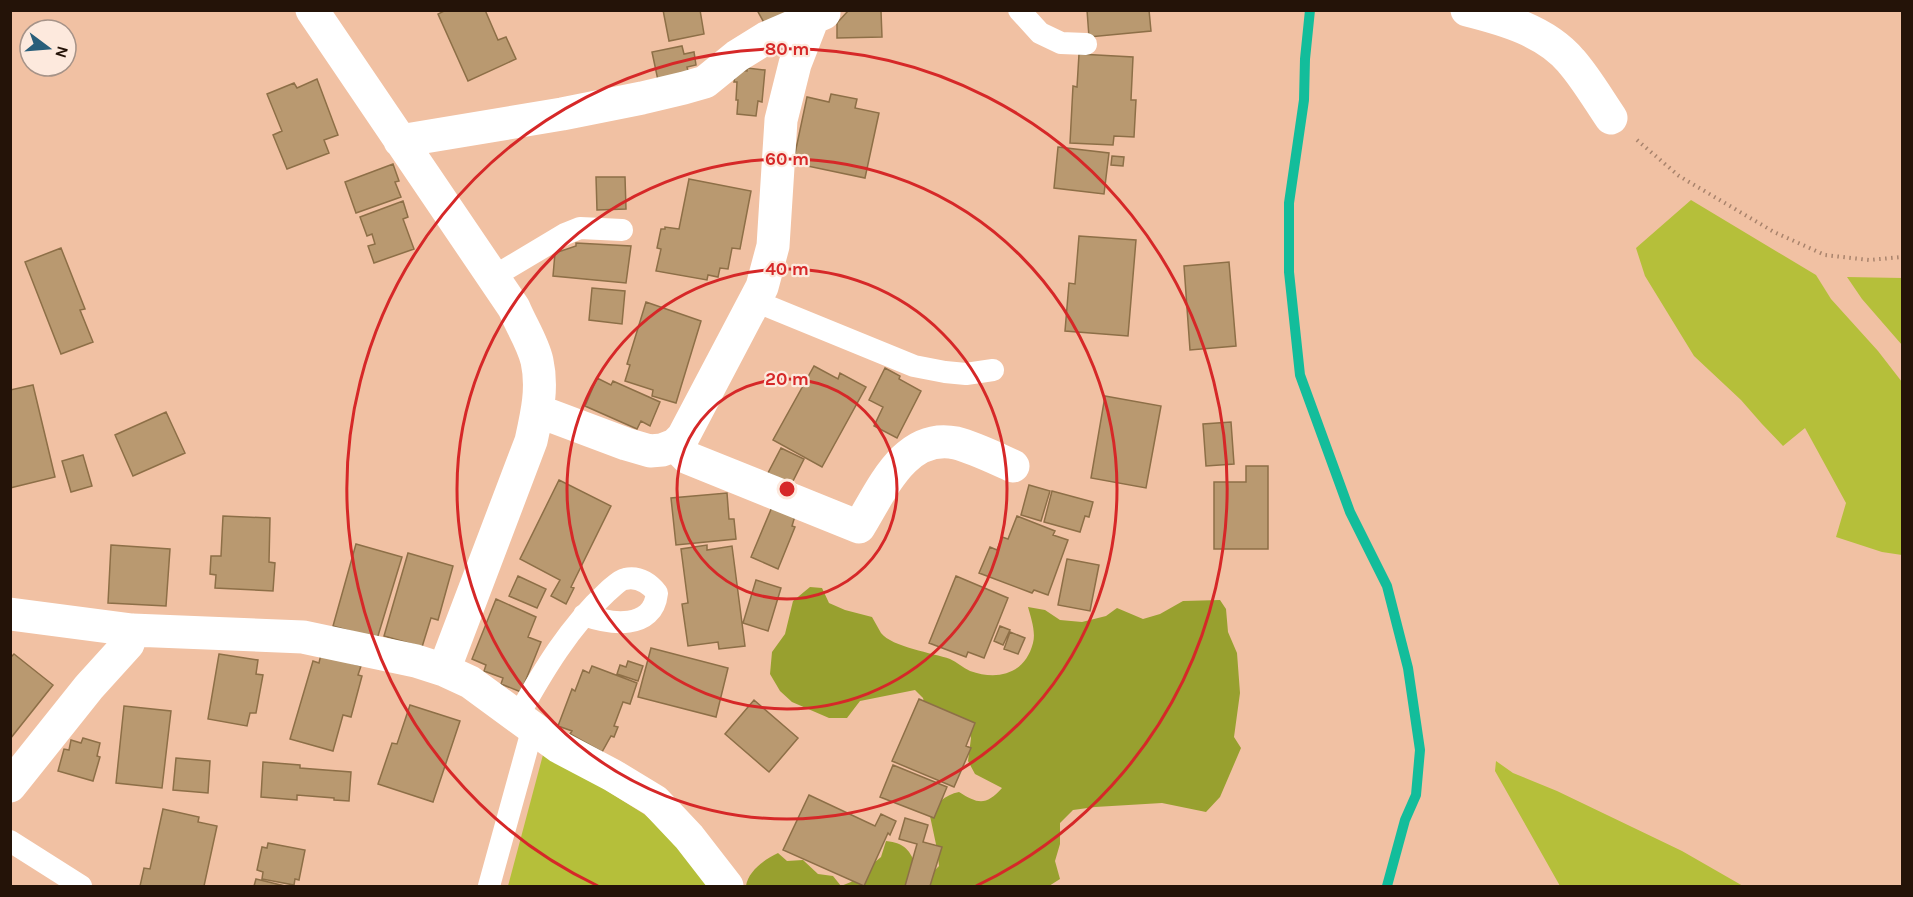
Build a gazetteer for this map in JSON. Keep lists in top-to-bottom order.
{
  "north": "right",
  "rings": [
    "80 m",
    "60 m",
    "40 m",
    "20 m"
  ]
}
